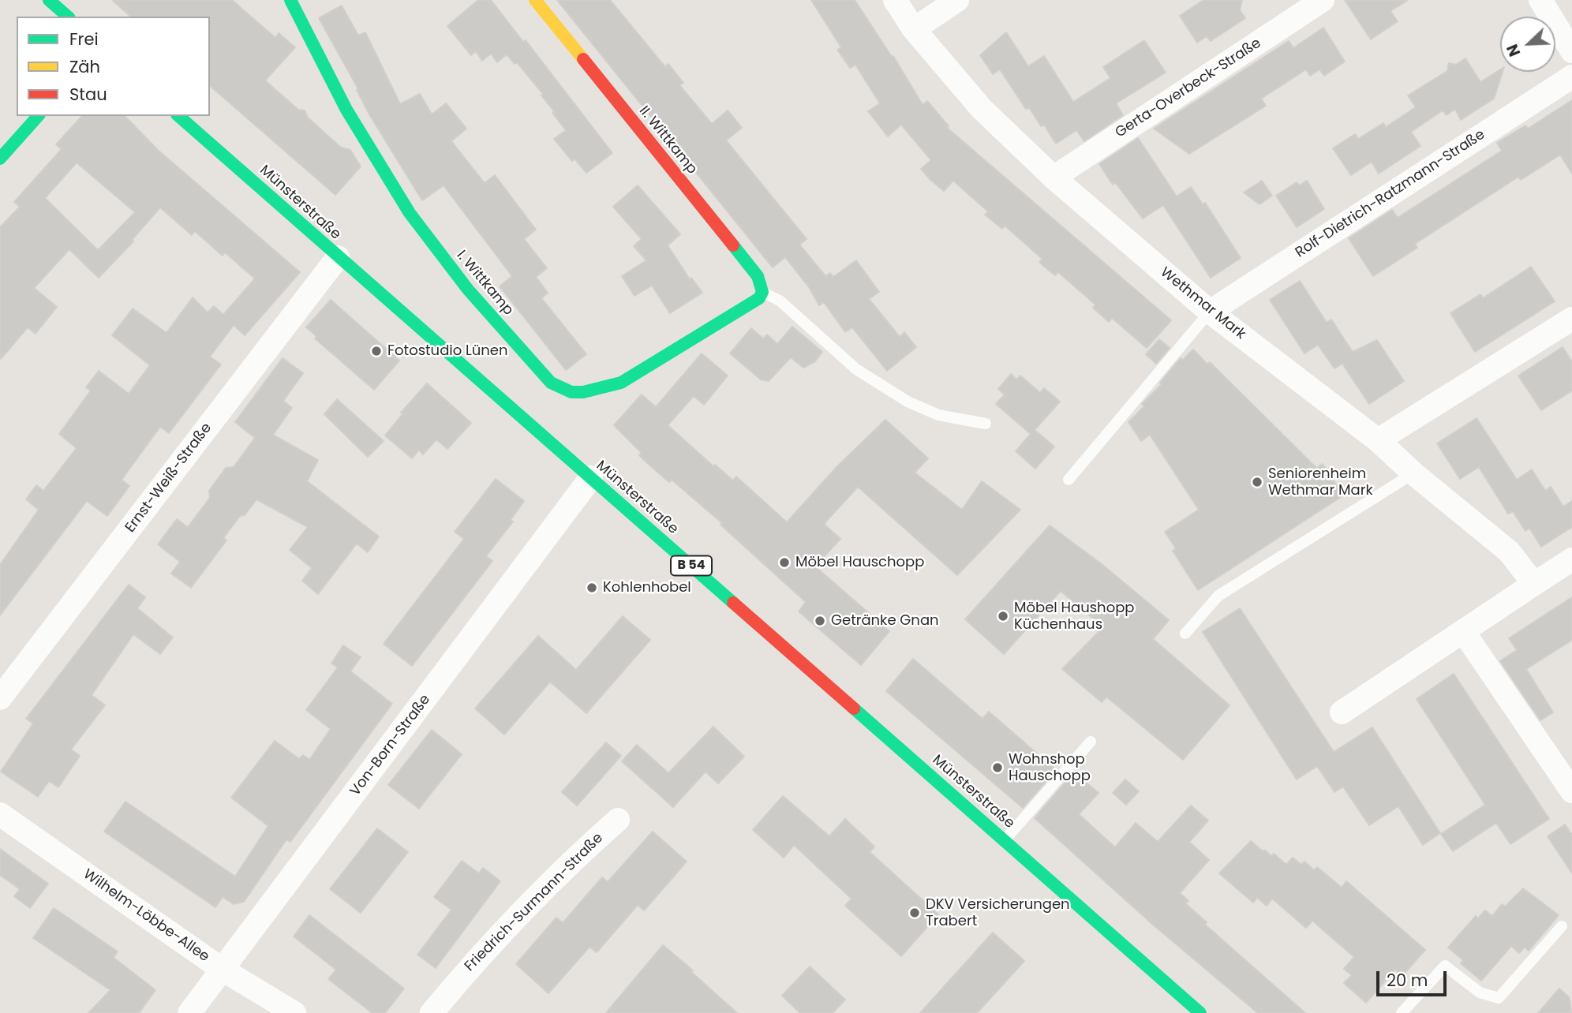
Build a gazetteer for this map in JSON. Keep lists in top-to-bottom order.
{
  "streets": {
    "main road": [
      "II. Wittkamp",
      "Münsterstraße",
      "I. Wittkamp",
      "B 54"
    ],
    "street": [
      "Gerta-Overbeck-Straße",
      "Rolf-Dietrich-Ratzmann-Straße",
      "Wethmar Mark",
      "Ernst-Weiß-Straße",
      "Von-Born-Straße",
      "Friedrich-Surmann-Straße",
      "Wilhelm-Löbbe-Allee"
    ]
  },
  "crossings": [
    ["Gerta-Overbeck-Straße", "Wethmar Mark"],
    ["II. Wittkamp", "I. Wittkamp"],
    ["Rolf-Dietrich-Ratzmann-Straße", "Wethmar Mark"],
    ["Münsterstraße", "Ernst-Weiß-Straße"],
    ["Münsterstraße", "Von-Born-Straße"],
    ["Von-Born-Straße", "Wilhelm-Löbbe-Allee"]
  ],
  "places": [
    "Fotostudio Lünen",
    "Seniorenheim Wethmar Mark",
    "Möbel Hauschopp",
    "Kohlenhobel",
    "Möbel Haushopp Küchenhaus",
    "Getränke Gnan",
    "Wohnshop Hauschopp",
    "DKV Versicherungen Trabert"
  ],
  "legend": ["Frei", "Zäh", "Stau"],
  "scale_bar": "20 m",
  "north": "bottom left"
}
